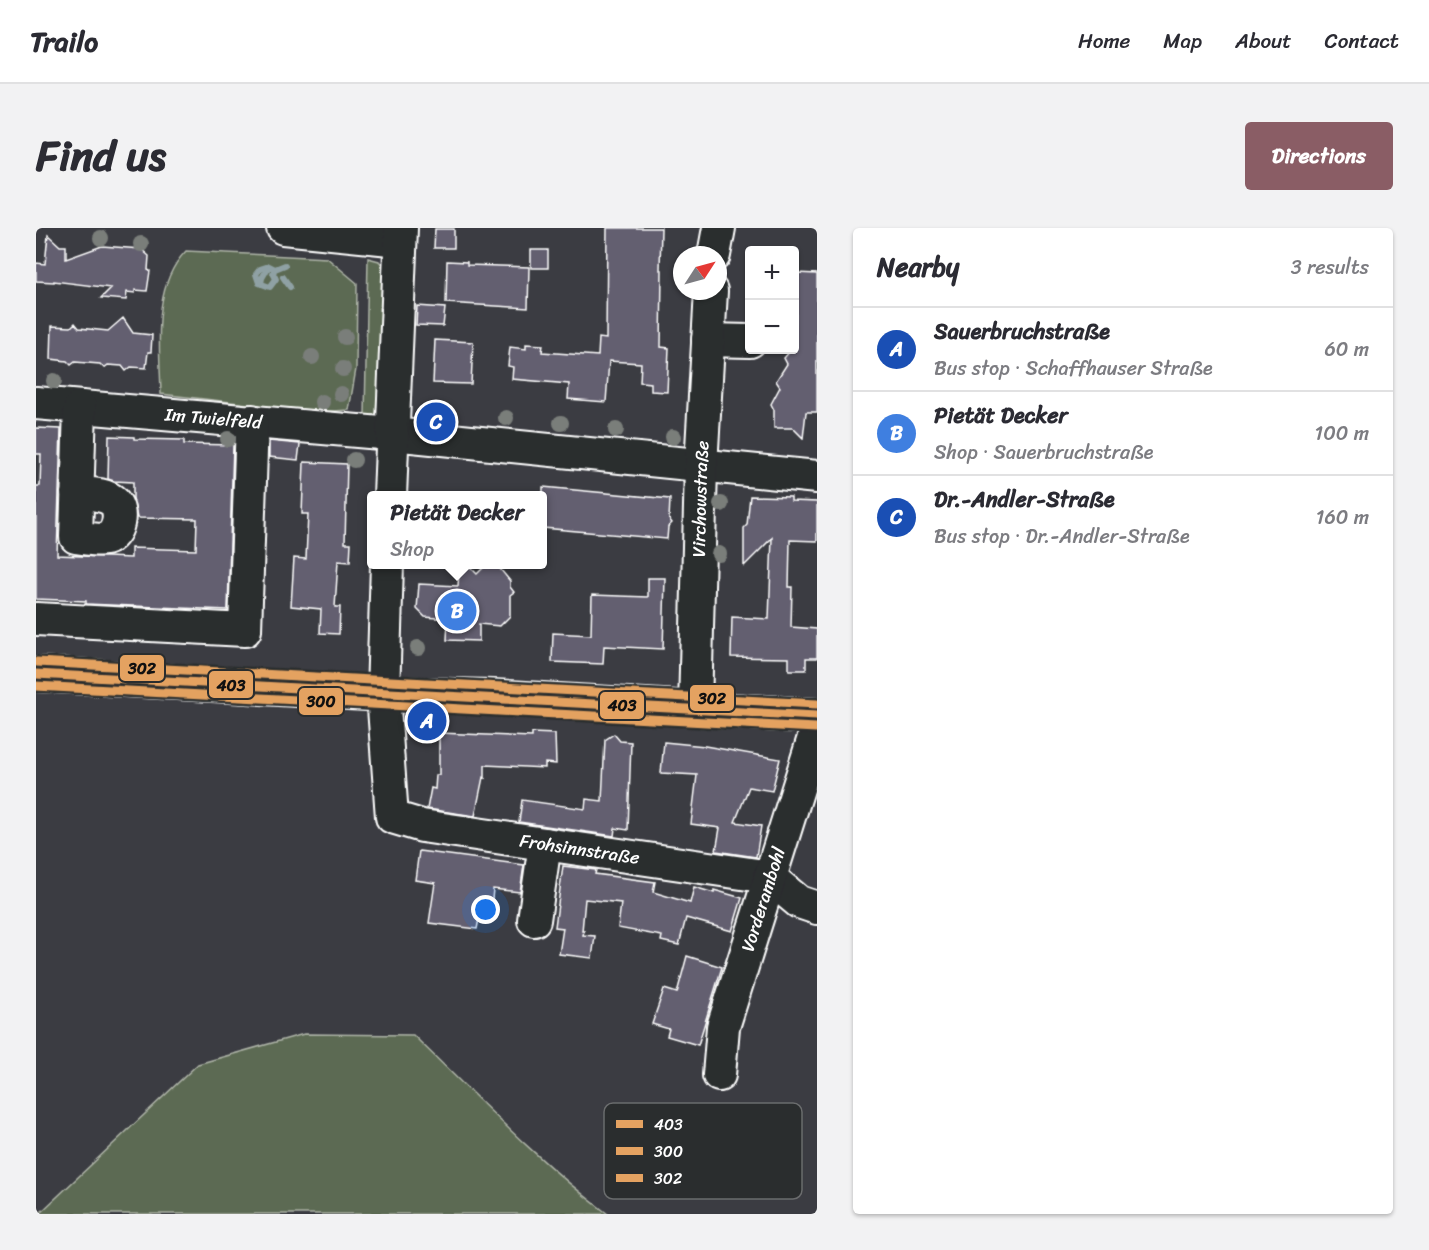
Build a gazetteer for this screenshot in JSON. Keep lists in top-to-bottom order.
{
  "streets": {
    "street": [
      "Im Twielfeld",
      "Virchowstraße",
      "Frohsinnstraße",
      "Vorderambohl"
    ]
  },
  "crossings": [
    ["Im Twielfeld", "Virchowstraße"],
    ["Frohsinnstraße", "Vorderambohl"]
  ],
  "lines": ["transit line 302", "transit line 403", "transit line 300"],
  "legend": ["403", "300", "302"],
  "north": "top right",
  "page": {
    "header": "Trailo",
    "nav": [
      "Home",
      "Map",
      "About",
      "Contact"
    ],
    "title": "Find us",
    "buttons": "Directions",
    "heading": ["Nearby", "3 results"],
    "map_buttons": ["+", "−"],
    "list": [
      {
        "mark": "A",
        "name": "Sauerbruchstraße",
        "note": "Bus stop · Schaffhauser Straße",
        "value": "60 m"
      },
      {
        "mark": "B",
        "name": "Pietät Decker",
        "note": "Shop · Sauerbruchstraße",
        "value": "100 m"
      },
      {
        "mark": "C",
        "name": "Dr.-Andler-Straße",
        "note": "Bus stop · Dr.-Andler-Straße",
        "value": "160 m"
      }
    ],
    "pins": ["C", "B", "A"],
    "popup": ["Pietät Decker", "Shop"]
  }
}
